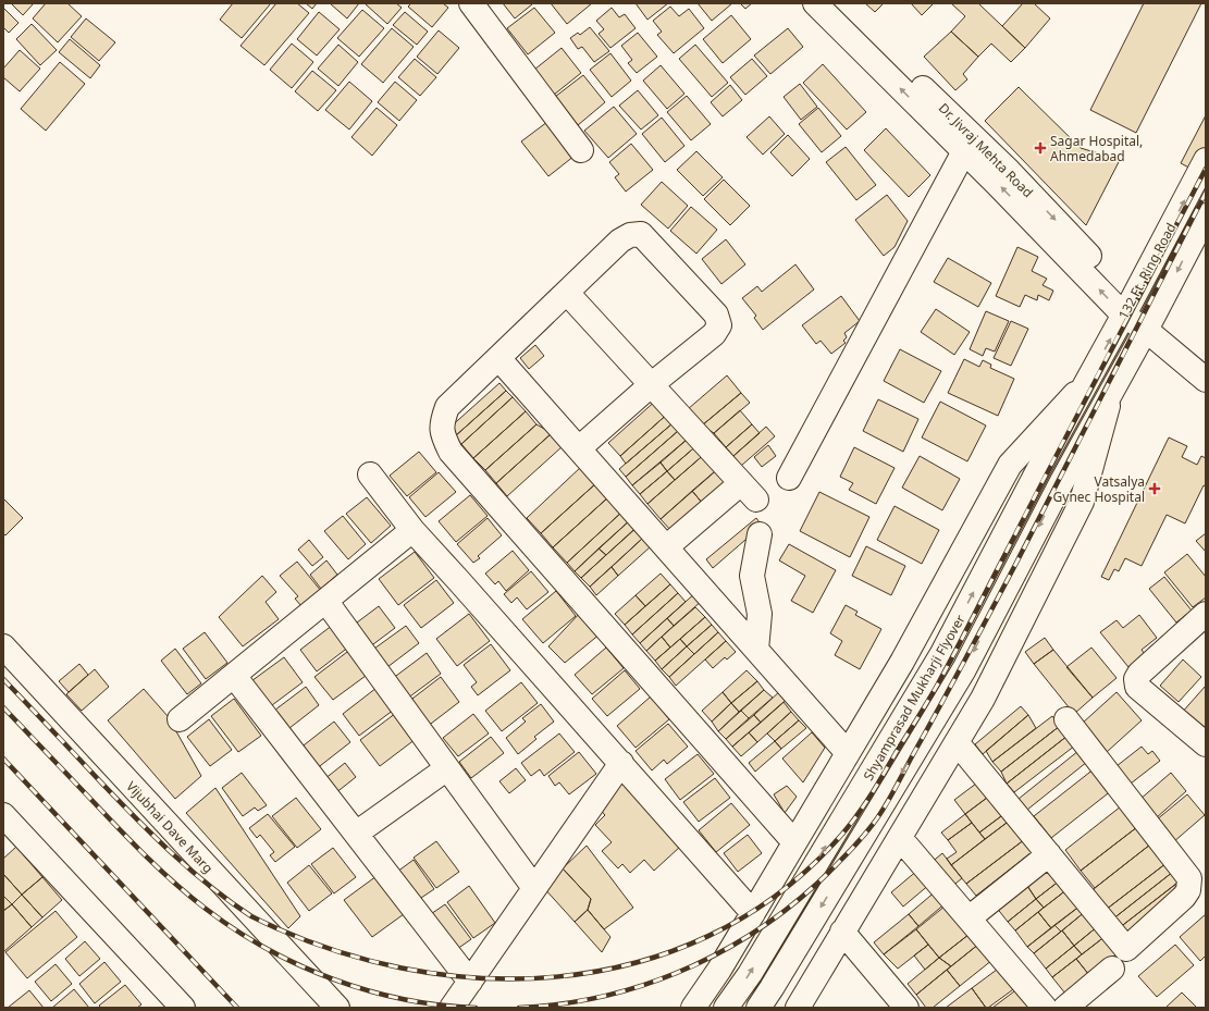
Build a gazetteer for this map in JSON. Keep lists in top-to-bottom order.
{
  "streets": {
    "street": [
      "Dr. Jivraj Mehta Road",
      "132 Ft. Ring Road",
      "Shyamprasad Mukharji Flyover",
      "Vijubhai Dave Marg"
    ]
  },
  "crossings": [
    ["Dr. Jivraj Mehta Road", "132 Ft. Ring Road"],
    ["132 Ft. Ring Road", "Shyamprasad Mukharji Flyover"]
  ],
  "places": {
    "health": ["Sagar Hospital, Ahmedabad", "Vatsalya Gynec Hospital"]
  }
}
